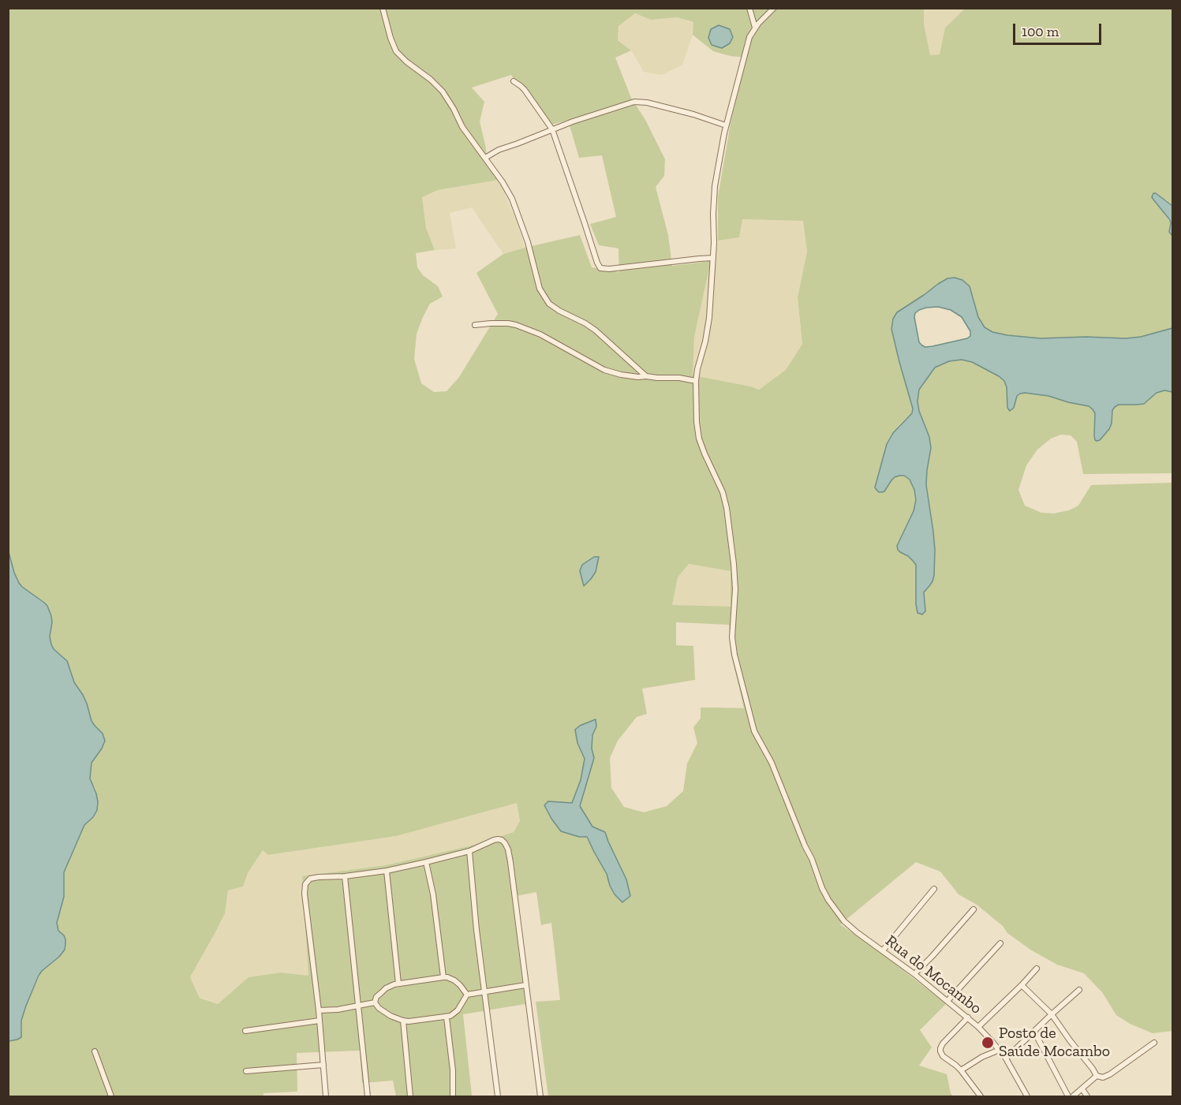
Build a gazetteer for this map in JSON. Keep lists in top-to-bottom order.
{
  "streets": {
    "street": ["Rua do Mocambo"]
  },
  "places": ["Posto de Saúde Mocambo"],
  "scale_bar": "100 m"
}
